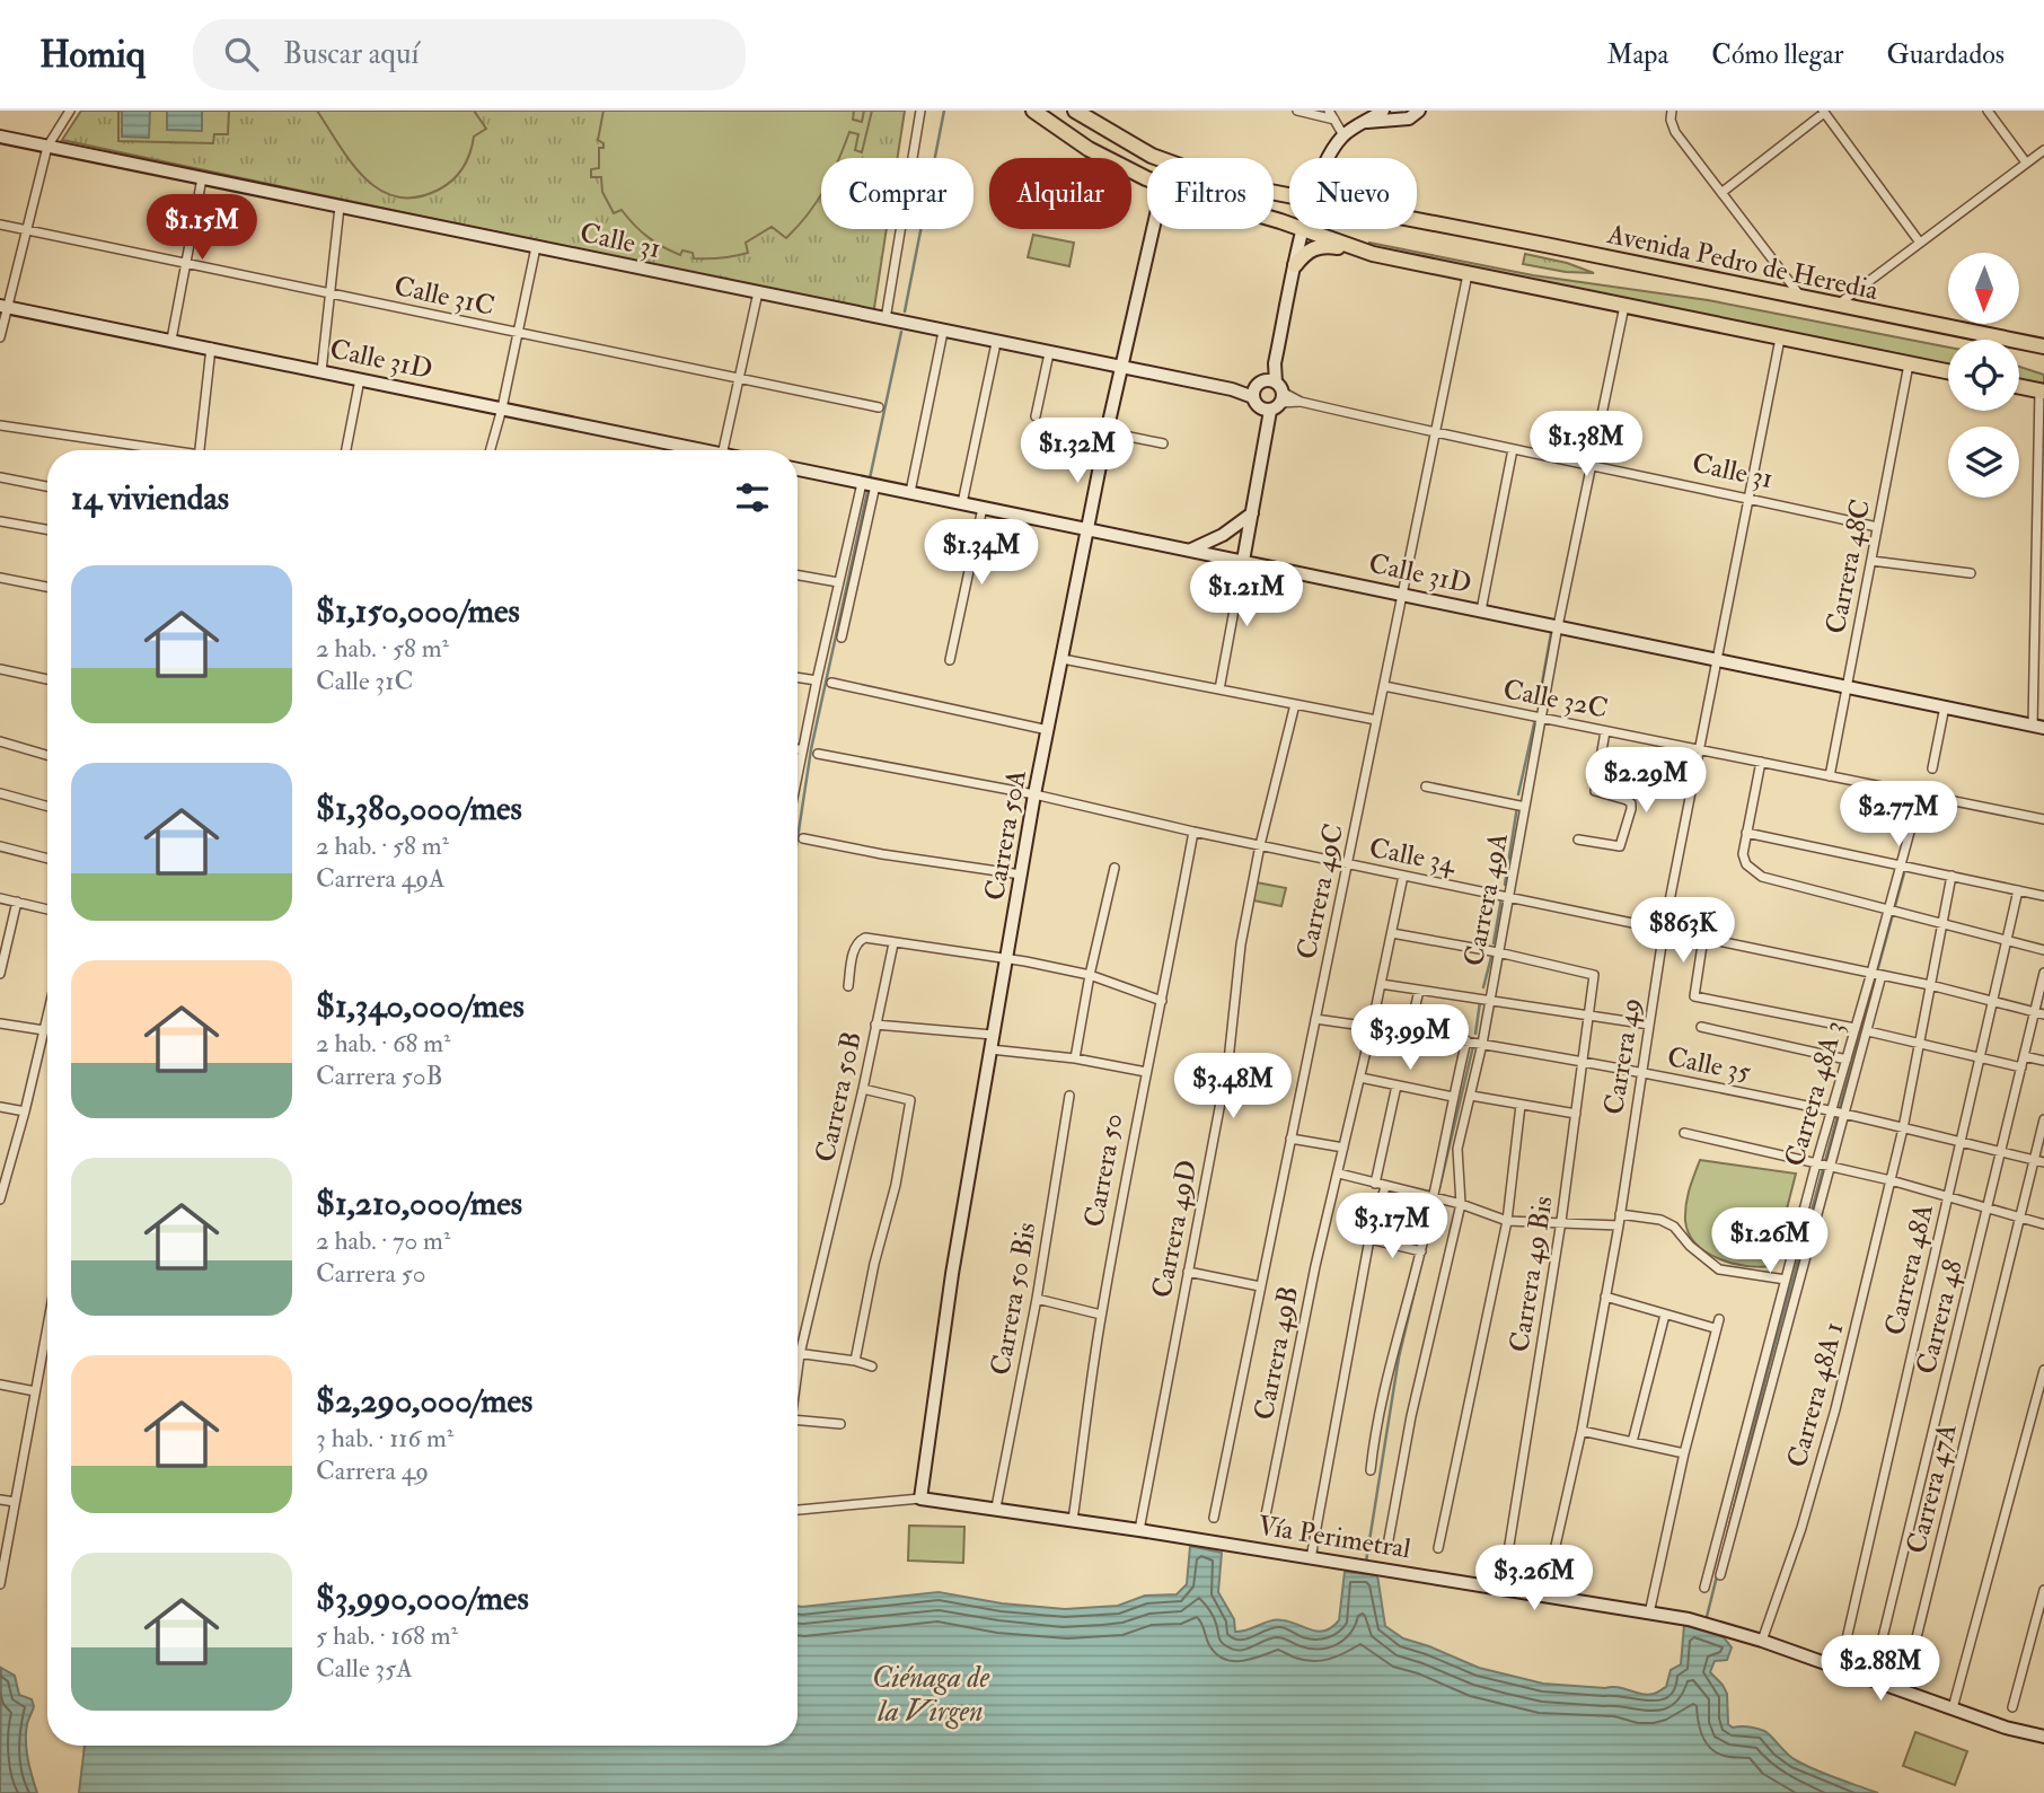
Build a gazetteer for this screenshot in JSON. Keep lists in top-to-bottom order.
{
  "streets": {
    "highway": ["Avenida Pedro de Heredia"],
    "street": [
      "Calle 31",
      "Calle 31C",
      "Calle 31D",
      "Carrera 48C",
      "Calle 32C",
      "Carrera 50A",
      "Calle 34",
      "Carrera 49C",
      "Carrera 49A",
      "Carrera 49",
      "Calle 35",
      "Carrera 48A 3",
      "Carrera 50B",
      "Carrera 50",
      "Carrera 49D",
      "Carrera 48A",
      "Carrera 49 Bis",
      "Carrera 50 Bis",
      "Carrera 48",
      "Carrera 49B",
      "Carrera 48A 1",
      "Carrera 47A",
      "Vía Perimetral"
    ]
  },
  "crossings": [
    ["Calle 31", "Carrera 48C"],
    ["Calle 31", "Carrera 50A"],
    ["Calle 31", "Carrera 49C"],
    ["Calle 31", "Carrera 49A"],
    ["Calle 31", "Carrera 49"],
    ["Calle 31D", "Carrera 48C"],
    ["Calle 31D", "Carrera 50A"],
    ["Calle 31D", "Carrera 49C"],
    ["Calle 31D", "Carrera 49A"],
    ["Calle 31D", "Carrera 49"],
    ["Carrera 48C", "Calle 32C"],
    ["Calle 32C", "Carrera 49C"],
    ["Calle 32C", "Carrera 49A"],
    ["Calle 32C", "Carrera 49"],
    ["Calle 32C", "Carrera 48A 3"],
    ["Carrera 50A", "Calle 34"],
    ["Carrera 50A", "Vía Perimetral"],
    ["Calle 34", "Carrera 49C"],
    ["Calle 34", "Carrera 49A"],
    ["Calle 34", "Carrera 49"],
    ["Calle 34", "Carrera 48A 3"],
    ["Calle 34", "Carrera 50"],
    ["Calle 34", "Carrera 49D"],
    ["Calle 34", "Carrera 48A"],
    ["Calle 34", "Carrera 48"],
    ["Calle 34", "Carrera 49B"],
    ["Calle 34", "Carrera 48A 1"],
    ["Carrera 49C", "Calle 35"],
    ["Carrera 49A", "Calle 35"],
    ["Carrera 49A", "Carrera 49 Bis"],
    ["Carrera 49", "Calle 35"],
    ["Carrera 49", "Vía Perimetral"],
    ["Calle 35", "Carrera 48A 3"],
    ["Calle 35", "Carrera 48A"],
    ["Calle 35", "Carrera 49 Bis"],
    ["Calle 35", "Carrera 48"],
    ["Calle 35", "Carrera 49B"],
    ["Calle 35", "Carrera 48A 1"],
    ["Calle 35", "Carrera 47A"],
    ["Carrera 50", "Vía Perimetral"],
    ["Carrera 49D", "Vía Perimetral"],
    ["Carrera 50 Bis", "Vía Perimetral"],
    ["Carrera 48A 1", "Vía Perimetral"]
  ],
  "water": ["Ciénaga de la Virgen"],
  "north": "bottom",
  "page": {
    "header": "Homiq",
    "search": "Buscar aquí",
    "nav": ["Mapa", "Cómo llegar", "Guardados"],
    "chip": [
      "Comprar",
      "Alquilar",
      "Filtros",
      "Nuevo"
    ],
    "price": [
      "$1.15M",
      "$1.38M",
      "$1.32M",
      "$1.34M",
      "$1.21M",
      "$2.29M",
      "$2.77M",
      "$863K",
      "$3.99M",
      "$3.48M",
      "$3.17M",
      "$1.26M",
      "$3.26M",
      "$2.88M"
    ],
    "heading": "14 viviendas",
    "list": [
      {
        "name": "$1,150,000/mes",
        "note": "2 hab. · 58 m² · Calle 31C"
      },
      {
        "name": "$1,380,000/mes",
        "note": "2 hab. · 58 m² · Carrera 49A"
      },
      {
        "name": "$1,340,000/mes",
        "note": "2 hab. · 68 m² · Carrera 50B"
      },
      {
        "name": "$1,210,000/mes",
        "note": "2 hab. · 70 m² · Carrera 50"
      },
      {
        "name": "$2,290,000/mes",
        "note": "3 hab. · 116 m² · Carrera 49"
      },
      {
        "name": "$3,990,000/mes",
        "note": "5 hab. · 168 m² · Calle 35A"
      }
    ]
  }
}
